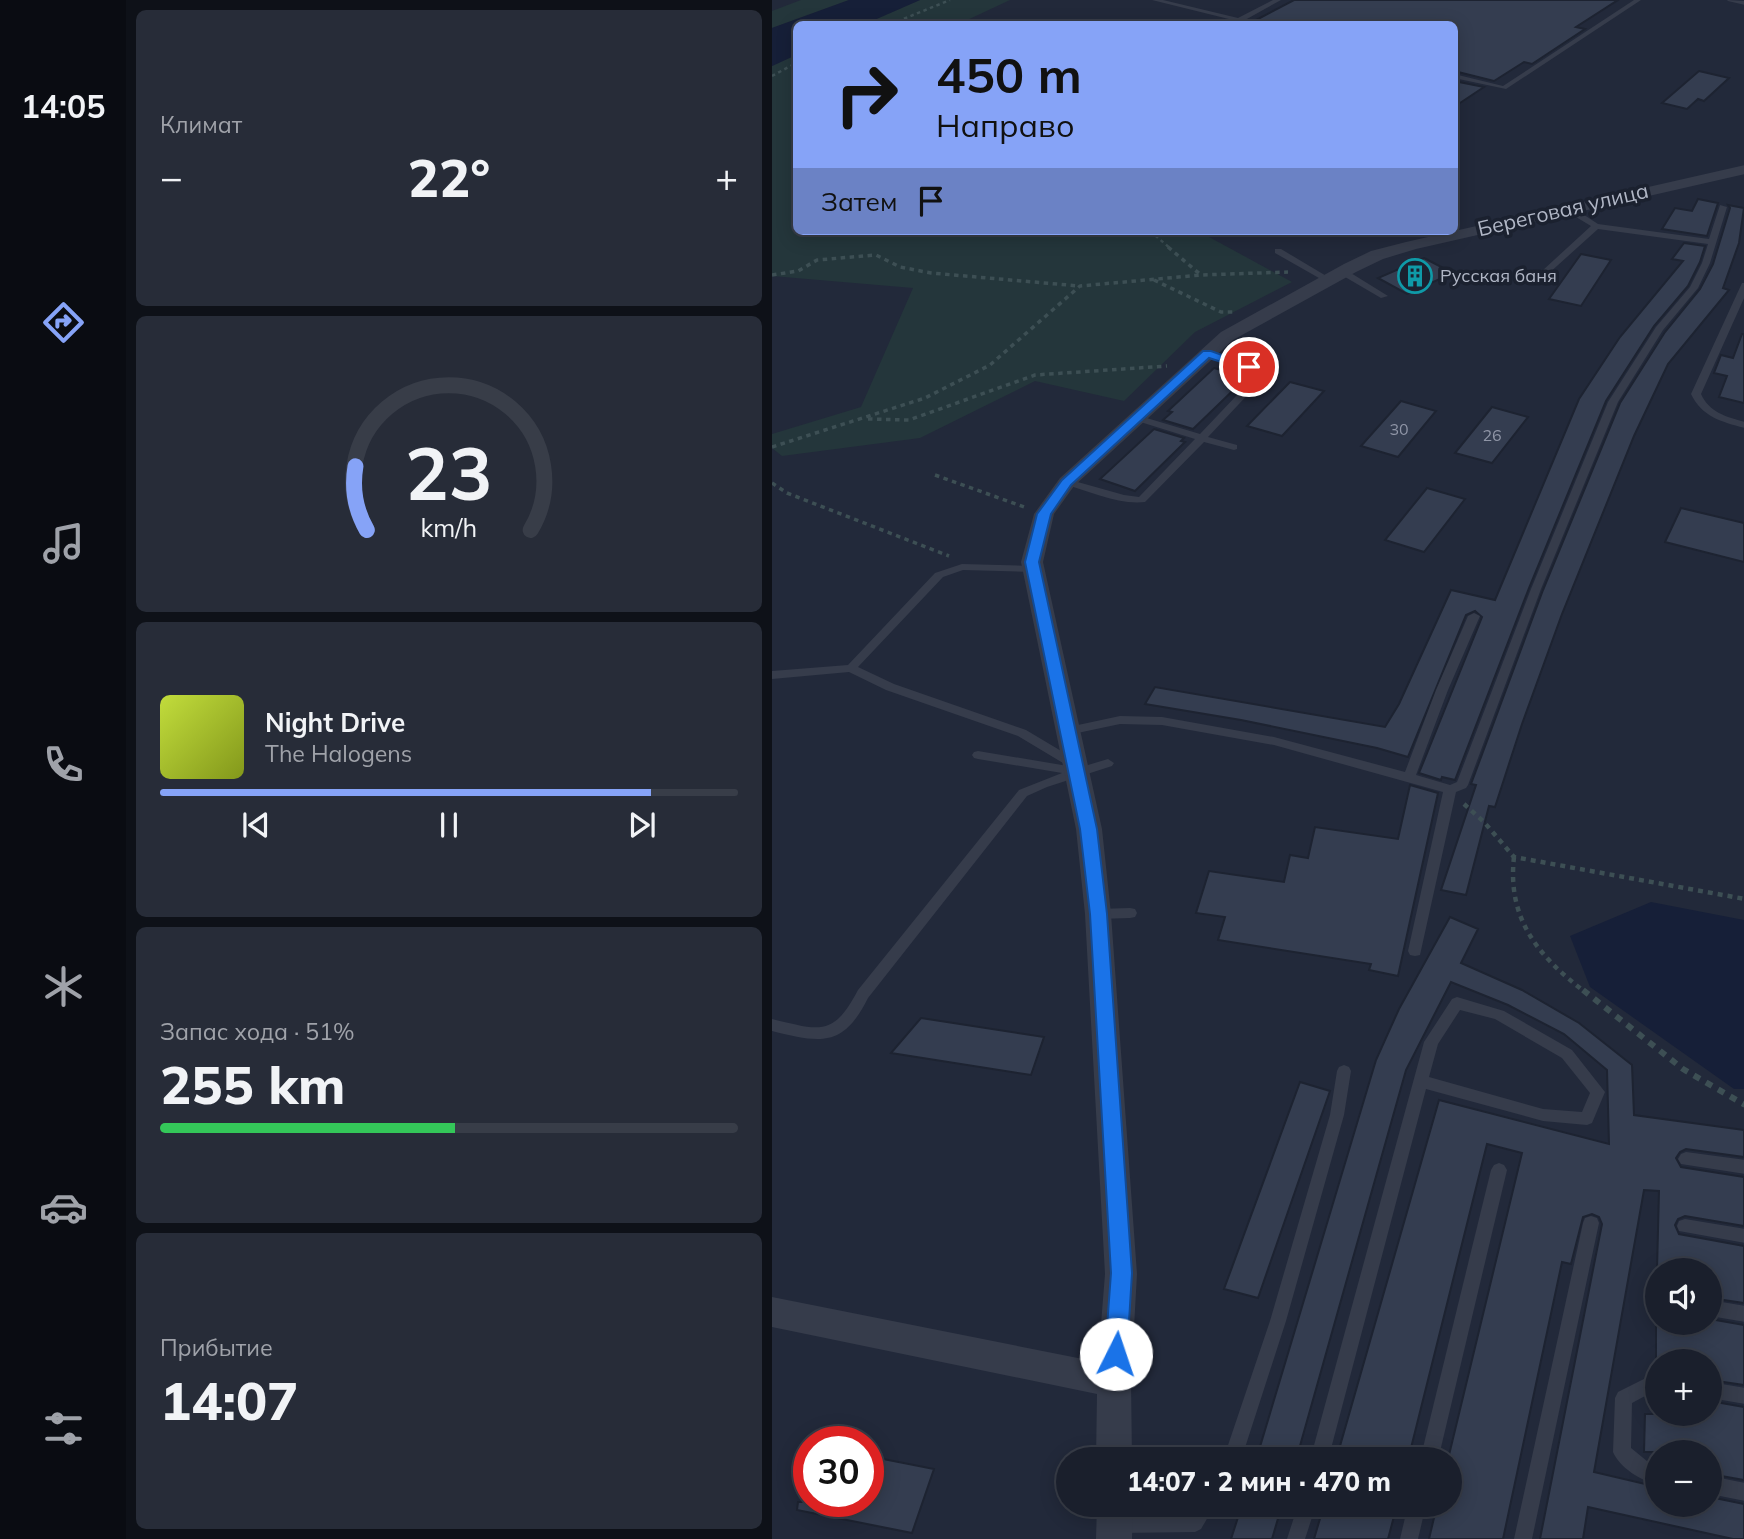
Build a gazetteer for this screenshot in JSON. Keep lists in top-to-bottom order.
{
  "streets": {
    "street": ["Береговая улица"]
  },
  "places": {
    "building": ["Русская баня"]
  },
  "house_numbers": ["30", "26"],
  "page": {
    "tabs": "14:05",
    "tile": [
      "Климат",
      ["Запас хода · 51%", "255 km"],
      ["Прибытие", "14:07"]
    ],
    "turn": ["450 m", "Направо"],
    "heat": ["−", "22°", "+"],
    "then": "Затем",
    "song": ["Night Drive", "The Halogens"],
    "map_buttons": ["+", "−"],
    "limit": "30",
    "trip": "14:07 · 2 мин · 470 m",
    "gauge": ["23", "km/h"]
  }
}
